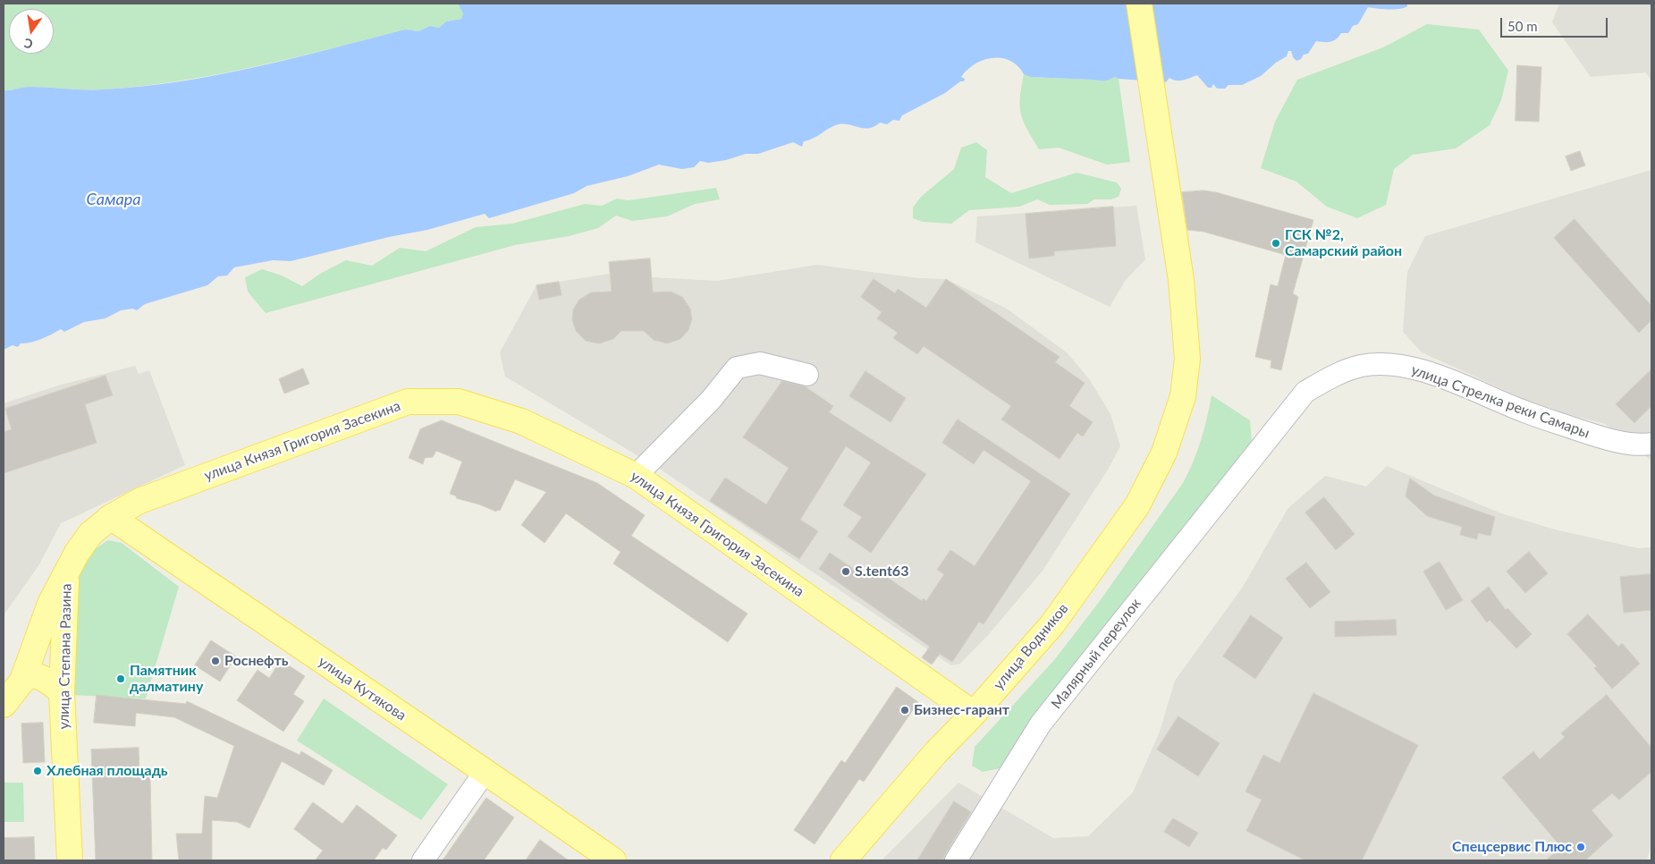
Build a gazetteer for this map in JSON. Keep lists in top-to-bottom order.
{
  "streets": {
    "main road": [
      "улица Князя Григория Засекина",
      "улица Водников",
      "улица Степана Разина",
      "улица Кутякова"
    ],
    "street": ["улица Стрелка реки Самары", "Малярный переулок"]
  },
  "crossings": [
    ["улица Стрелка реки Самары", "Малярный переулок"],
    ["улица Князя Григория Засекина", "улица Водников"],
    ["улица Князя Григория Засекина", "улица Кутякова"]
  ],
  "water": ["Самара"],
  "places": [
    "ГСК №2, Самарский район",
    "S.tent63",
    "Роснефть",
    "Памятник далматину",
    "Бизнес-гарант",
    "Хлебная площадь",
    "Спецсервис Плюс"
  ],
  "scale_bar": "50 m",
  "north": "bottom"
}
